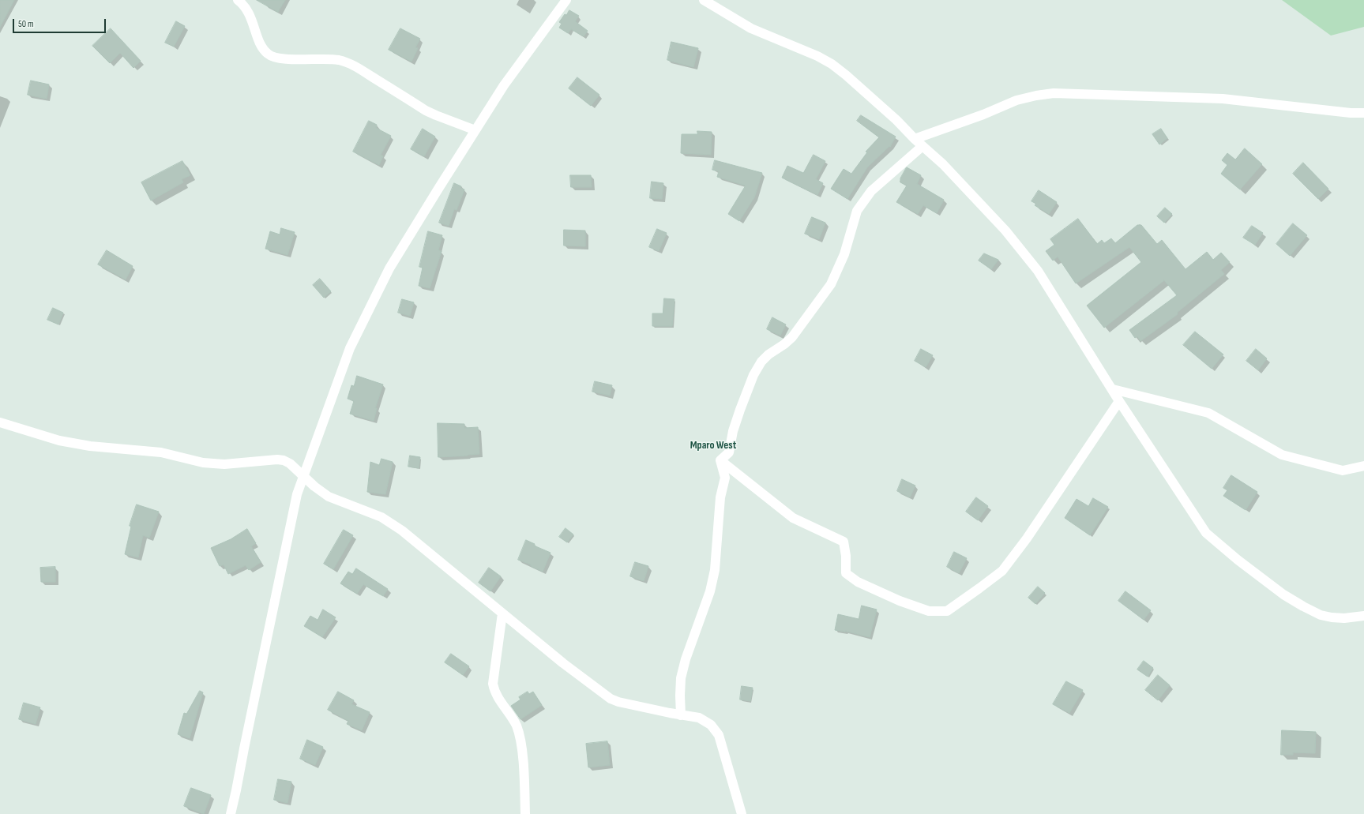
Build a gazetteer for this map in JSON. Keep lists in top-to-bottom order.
{
  "districts": ["Mparo West"],
  "scale_bar": "50 m"
}
